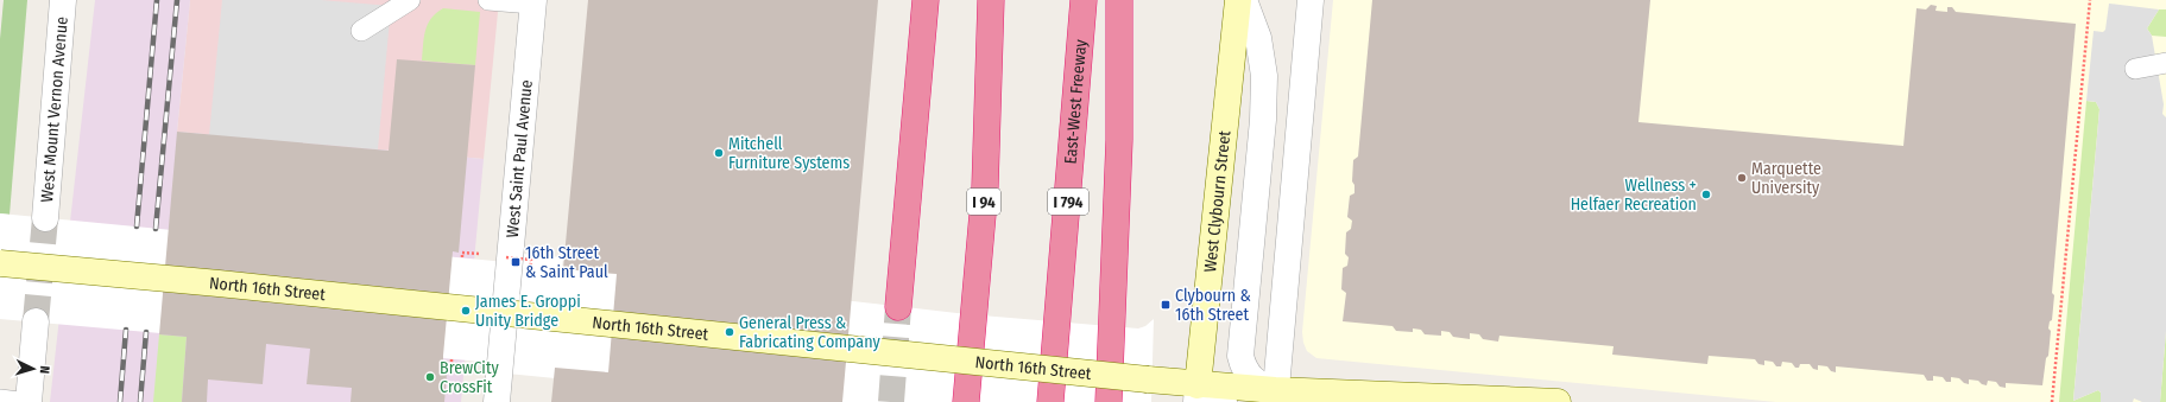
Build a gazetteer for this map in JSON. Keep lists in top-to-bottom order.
{
  "streets": {
    "highway": ["East-West Freeway", "I 94", "I 794"],
    "main road": ["West Clybourn Street", "North 16th Street"],
    "street": ["West Mount Vernon Avenue", "West Saint Paul Avenue"]
  },
  "crossings": [
    ["West Clybourn Street", "North 16th Street"]
  ],
  "places": {
    "other": [
      "Mitchell Furniture Systems",
      "Marquette University",
      "Wellness + Helfaer Recreation",
      "James E. Groppi Unity Bridge",
      "General Press & Fabricating Company",
      "BrewCity CrossFit"
    ],
    "transit": ["16th Street & Saint Paul", "Clybourn & 16th Street"]
  },
  "north": "right"
}
